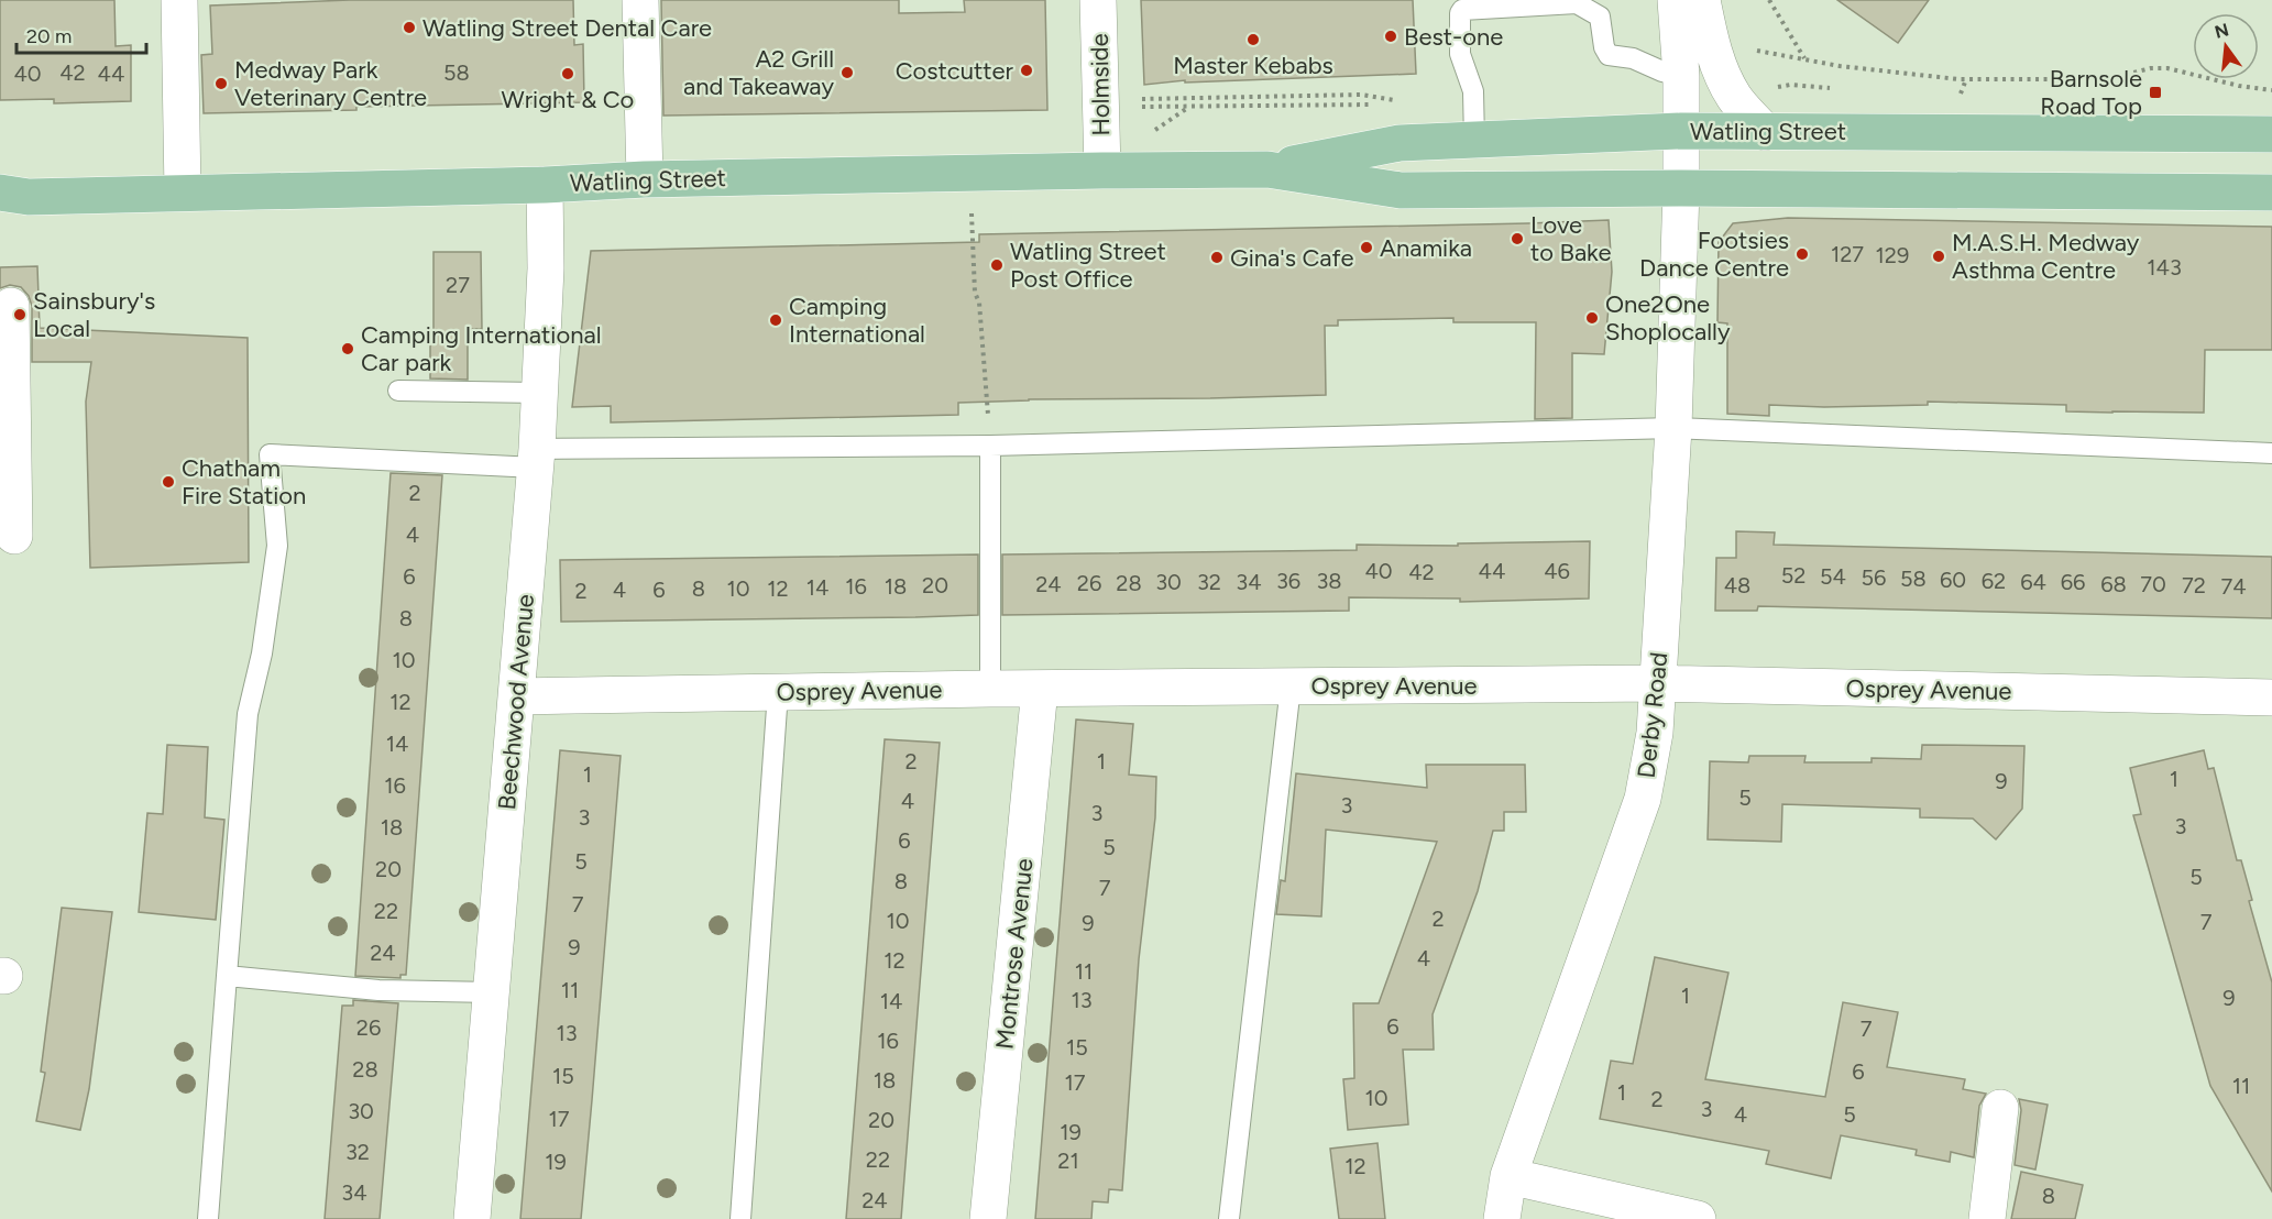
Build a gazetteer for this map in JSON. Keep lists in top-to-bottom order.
{
  "streets": {
    "main road": ["Watling Street"],
    "street": [
      "Holmside",
      "Osprey Avenue",
      "Beechwood Avenue",
      "Derby Road",
      "Montrose Avenue"
    ]
  },
  "crossings": [
    ["Holmside", "Watling Street"],
    ["Watling Street", "Beechwood Avenue"],
    ["Watling Street", "Derby Road"],
    ["Osprey Avenue", "Beechwood Avenue"],
    ["Osprey Avenue", "Derby Road"],
    ["Osprey Avenue", "Montrose Avenue"]
  ],
  "places": {
    "other": [
      "Watling Street Dental Care",
      "Best-one",
      "Master Kebabs",
      "Costcutter",
      "A2 Grill and Takeaway",
      "Wright & Co",
      "Medway Park Veterinary Centre",
      "Love to Bake",
      "Anamika",
      "Footsies Dance Centre",
      "M.A.S.H. Medway Asthma Centre",
      "Gina's Cafe",
      "Watling Street Post Office",
      "Sainsbury's Local",
      "One2One Shoplocally",
      "Camping International",
      "Camping International Car park",
      "Chatham Fire Station"
    ],
    "transit": ["Barnsole Road Top"]
  },
  "house_numbers": [
    "42",
    "58",
    "40",
    "44",
    "127",
    "129",
    "143",
    "27",
    "2",
    "4",
    "40",
    "44",
    "46",
    "42",
    "52",
    "6",
    "54",
    "56",
    "58",
    "60",
    "36",
    "38",
    "62",
    "30",
    "32",
    "34",
    "64",
    "66",
    "26",
    "28",
    "24",
    "68",
    "70",
    "20",
    "48",
    "72",
    "16",
    "18",
    "74",
    "14",
    "8",
    "10",
    "12",
    "4",
    "6",
    "2",
    "8",
    "10",
    "12",
    "14",
    "2",
    "1",
    "1",
    "1",
    "9",
    "16",
    "5",
    "4",
    "3",
    "3",
    "3",
    "3",
    "18",
    "6",
    "5",
    "5",
    "20",
    "5",
    "8",
    "7",
    "7",
    "22",
    "2",
    "10",
    "7",
    "9",
    "9",
    "24",
    "4",
    "12",
    "11",
    "11",
    "1",
    "9",
    "13",
    "14",
    "6",
    "26",
    "7",
    "13",
    "16",
    "15",
    "28",
    "6",
    "15",
    "18",
    "17",
    "11",
    "1",
    "10",
    "2",
    "3",
    "30",
    "4",
    "5",
    "17",
    "20",
    "19",
    "32",
    "22",
    "21",
    "19",
    "12",
    "34",
    "8",
    "24"
  ],
  "scale_bar": "20 m",
  "north": "top"
}
